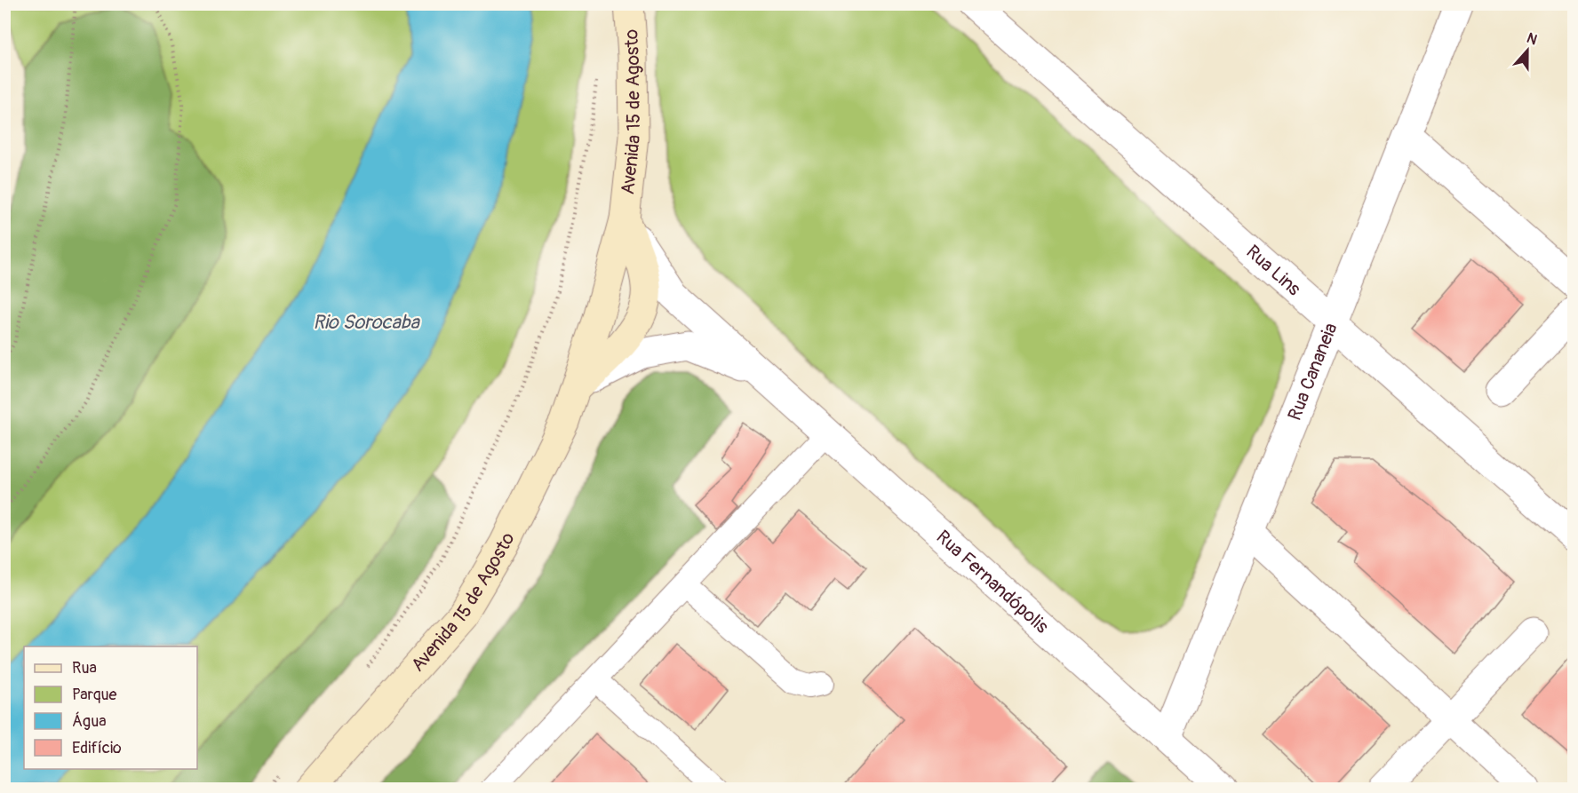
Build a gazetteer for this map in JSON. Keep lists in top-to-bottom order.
{
  "streets": {
    "main road": ["Avenida 15 de Agosto"],
    "street": ["Rua Lins", "Rua Cananeia", "Rua Fernandópolis"]
  },
  "crossings": [
    ["Avenida 15 de Agosto", "Rua Fernandópolis"],
    ["Rua Lins", "Rua Cananeia"],
    ["Rua Cananeia", "Rua Fernandópolis"]
  ],
  "water": ["Rio Sorocaba"],
  "legend": [
    "Rua",
    "Parque",
    "Água",
    "Edifício"
  ],
  "north": "top"
}
